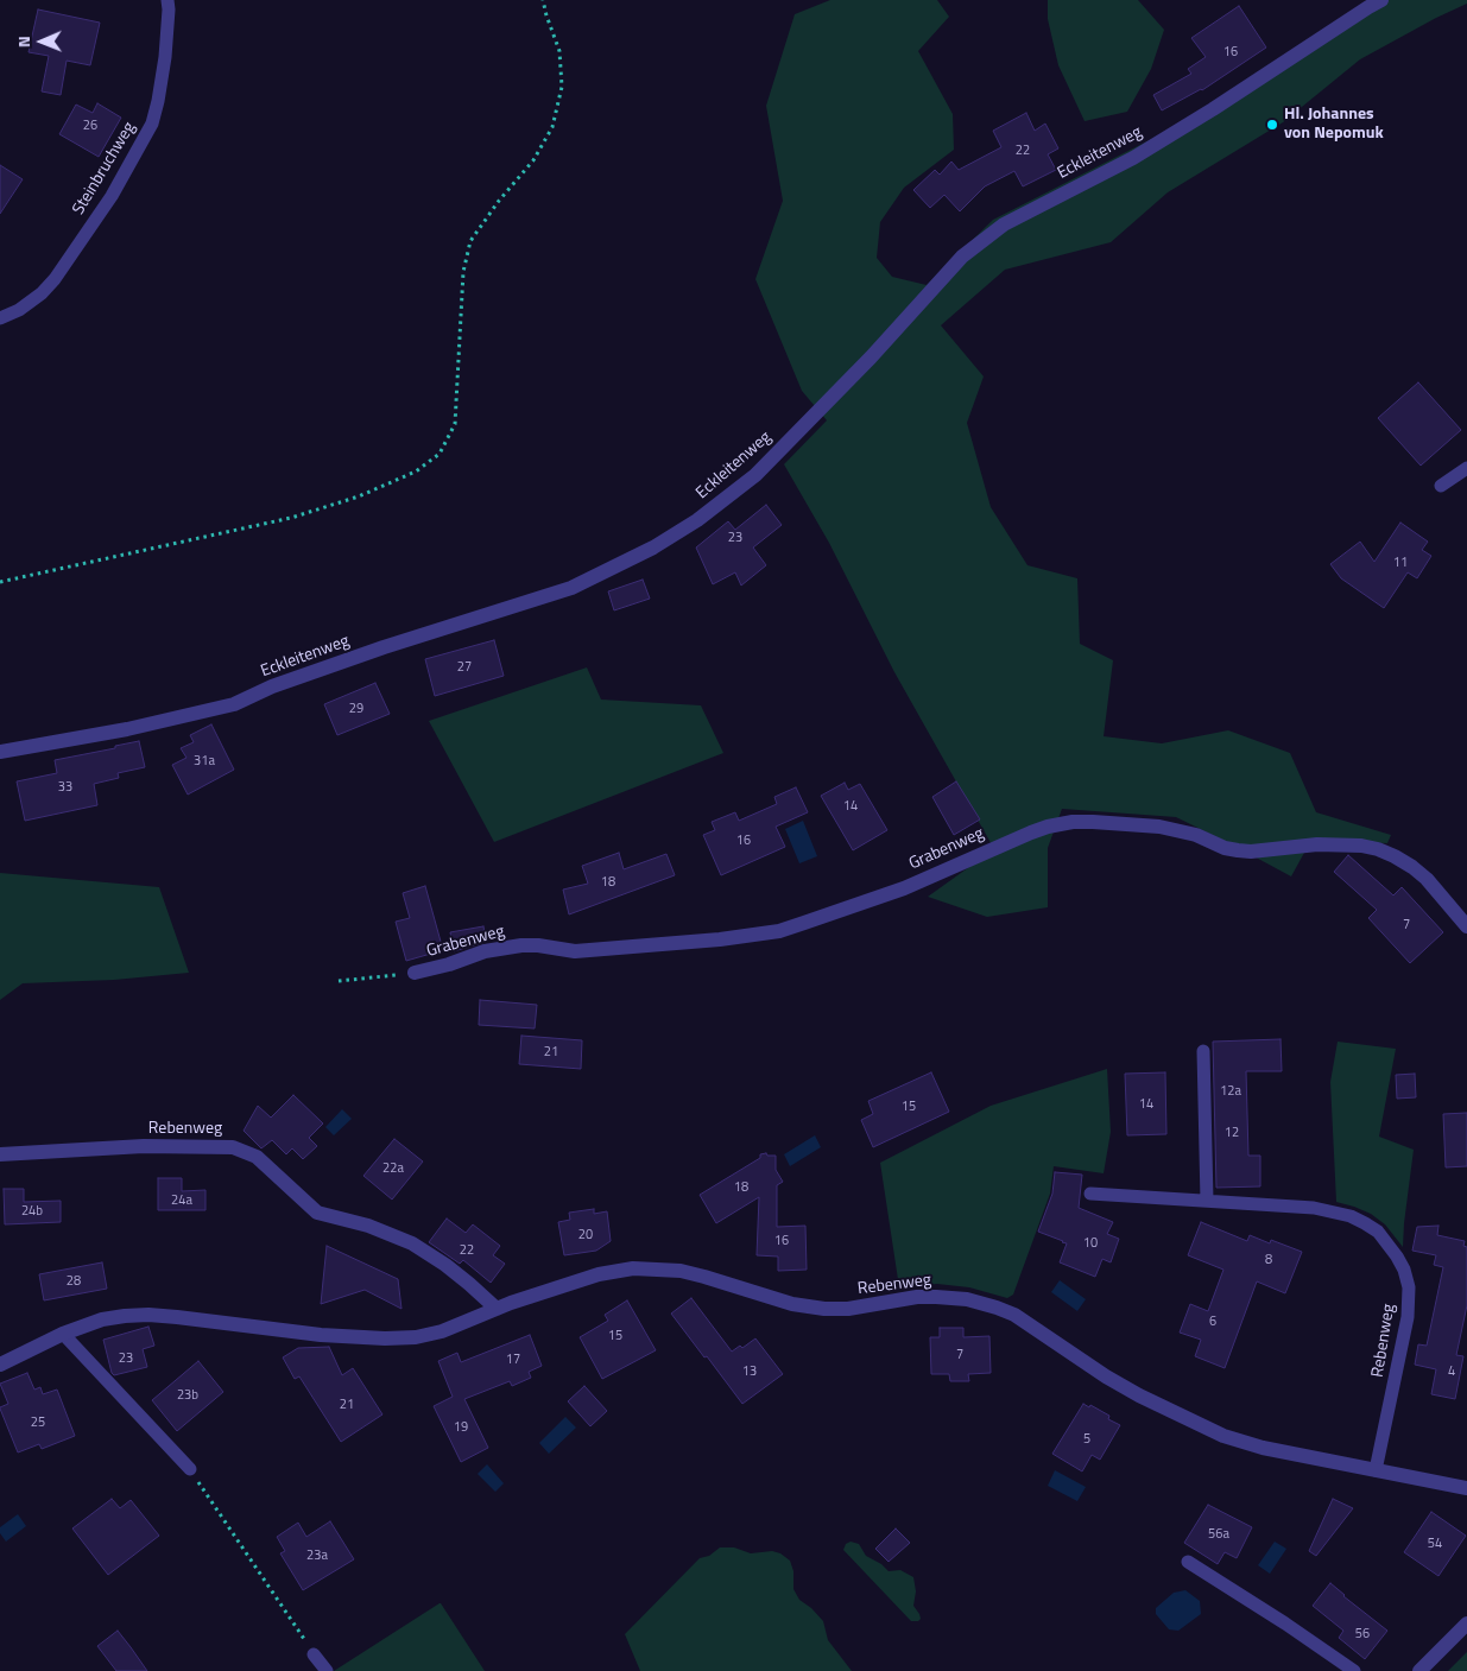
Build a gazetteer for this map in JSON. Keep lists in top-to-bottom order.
{
  "streets": {
    "street": ["Eckleitenweg", "Grabenweg", "Rebenweg"],
    "lane": ["Steinbruchweg"]
  },
  "places": ["Hl. Johannes von Nepomuk"],
  "house_numbers": [
    "16",
    "26",
    "22",
    "23",
    "11",
    "27",
    "29",
    "31a",
    "33",
    "14",
    "16",
    "18",
    "7",
    "21",
    "12a",
    "14",
    "15",
    "12",
    "22a",
    "18",
    "24a",
    "24b",
    "20",
    "16",
    "10",
    "22",
    "8",
    "28",
    "6",
    "15",
    "7",
    "23",
    "17",
    "13",
    "4",
    "23b",
    "21",
    "25",
    "19",
    "5",
    "56a",
    "54",
    "23a",
    "56"
  ],
  "north": "left"
}
